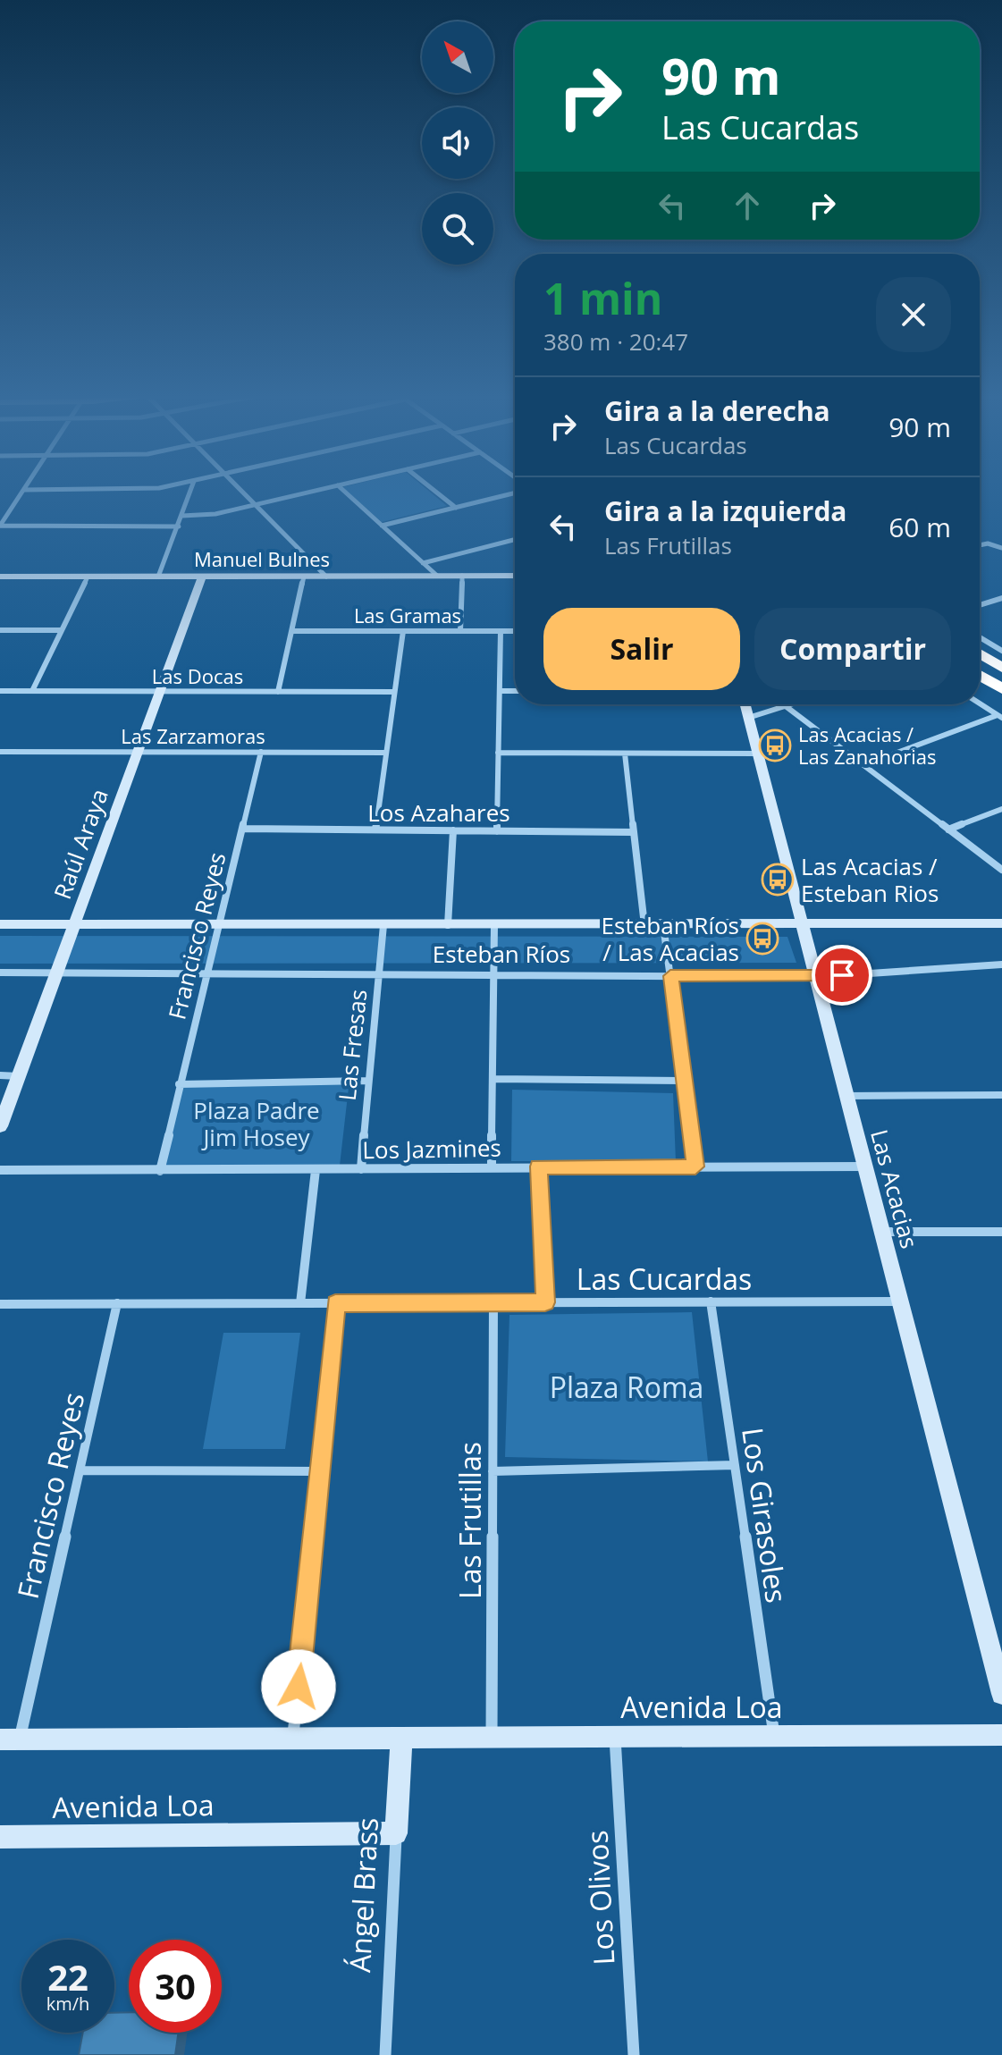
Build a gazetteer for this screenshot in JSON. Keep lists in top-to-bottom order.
{
  "streets": {
    "street": [
      "Manuel Bulnes",
      "Las Gramas",
      "Las Docas",
      "Las Zarzamoras",
      "Los Azahares",
      "Raúl Araya",
      "Francisco Reyes",
      "Esteban Ríos",
      "Las Fresas",
      "Los Jazmines",
      "Las Acacias",
      "Las Cucardas",
      "Los Girasoles",
      "Las Frutillas",
      "Avenida Loa",
      "Ángel Brass",
      "Los Olivos"
    ]
  },
  "crossings": [
    ["Manuel Bulnes", "Raúl Araya"],
    ["Las Docas", "Raúl Araya"],
    ["Las Zarzamoras", "Raúl Araya"],
    ["Las Zarzamoras", "Francisco Reyes"],
    ["Los Azahares", "Francisco Reyes"],
    ["Raúl Araya", "Esteban Ríos"],
    ["Francisco Reyes", "Esteban Ríos"],
    ["Francisco Reyes", "Los Jazmines"],
    ["Francisco Reyes", "Las Cucardas"],
    ["Francisco Reyes", "Avenida Loa"],
    ["Esteban Ríos", "Las Fresas"],
    ["Esteban Ríos", "Las Acacias"],
    ["Las Fresas", "Los Jazmines"],
    ["Los Jazmines", "Las Acacias"],
    ["Las Acacias", "Las Cucardas"],
    ["Las Cucardas", "Los Girasoles"],
    ["Las Cucardas", "Las Frutillas"],
    ["Los Girasoles", "Avenida Loa"],
    ["Las Frutillas", "Avenida Loa"],
    ["Avenida Loa", "Ángel Brass"],
    ["Avenida Loa", "Los Olivos"]
  ],
  "parks": ["Plaza Padre Jim Hosey", "Plaza Roma"],
  "places": {
    "bus stop": ["Las Acacias / Las Zanahorias", "Las Acacias / Esteban Rios", "Esteban Ríos / Las Acacias"]
  },
  "north": "top left",
  "page": {
    "turn": ["90 m", "Las Cucardas"],
    "heading": ["1 min", "380 m · 20:47"],
    "list": [
      {
        "name": "Gira a la derecha",
        "note": "Las Cucardas",
        "value": "90 m"
      },
      {
        "name": "Gira a la izquierda",
        "note": "Las Frutillas",
        "value": "60 m"
      }
    ],
    "buttons": ["Salir", "Compartir"],
    "speed": "22 km/h",
    "limit": "30"
  }
}
